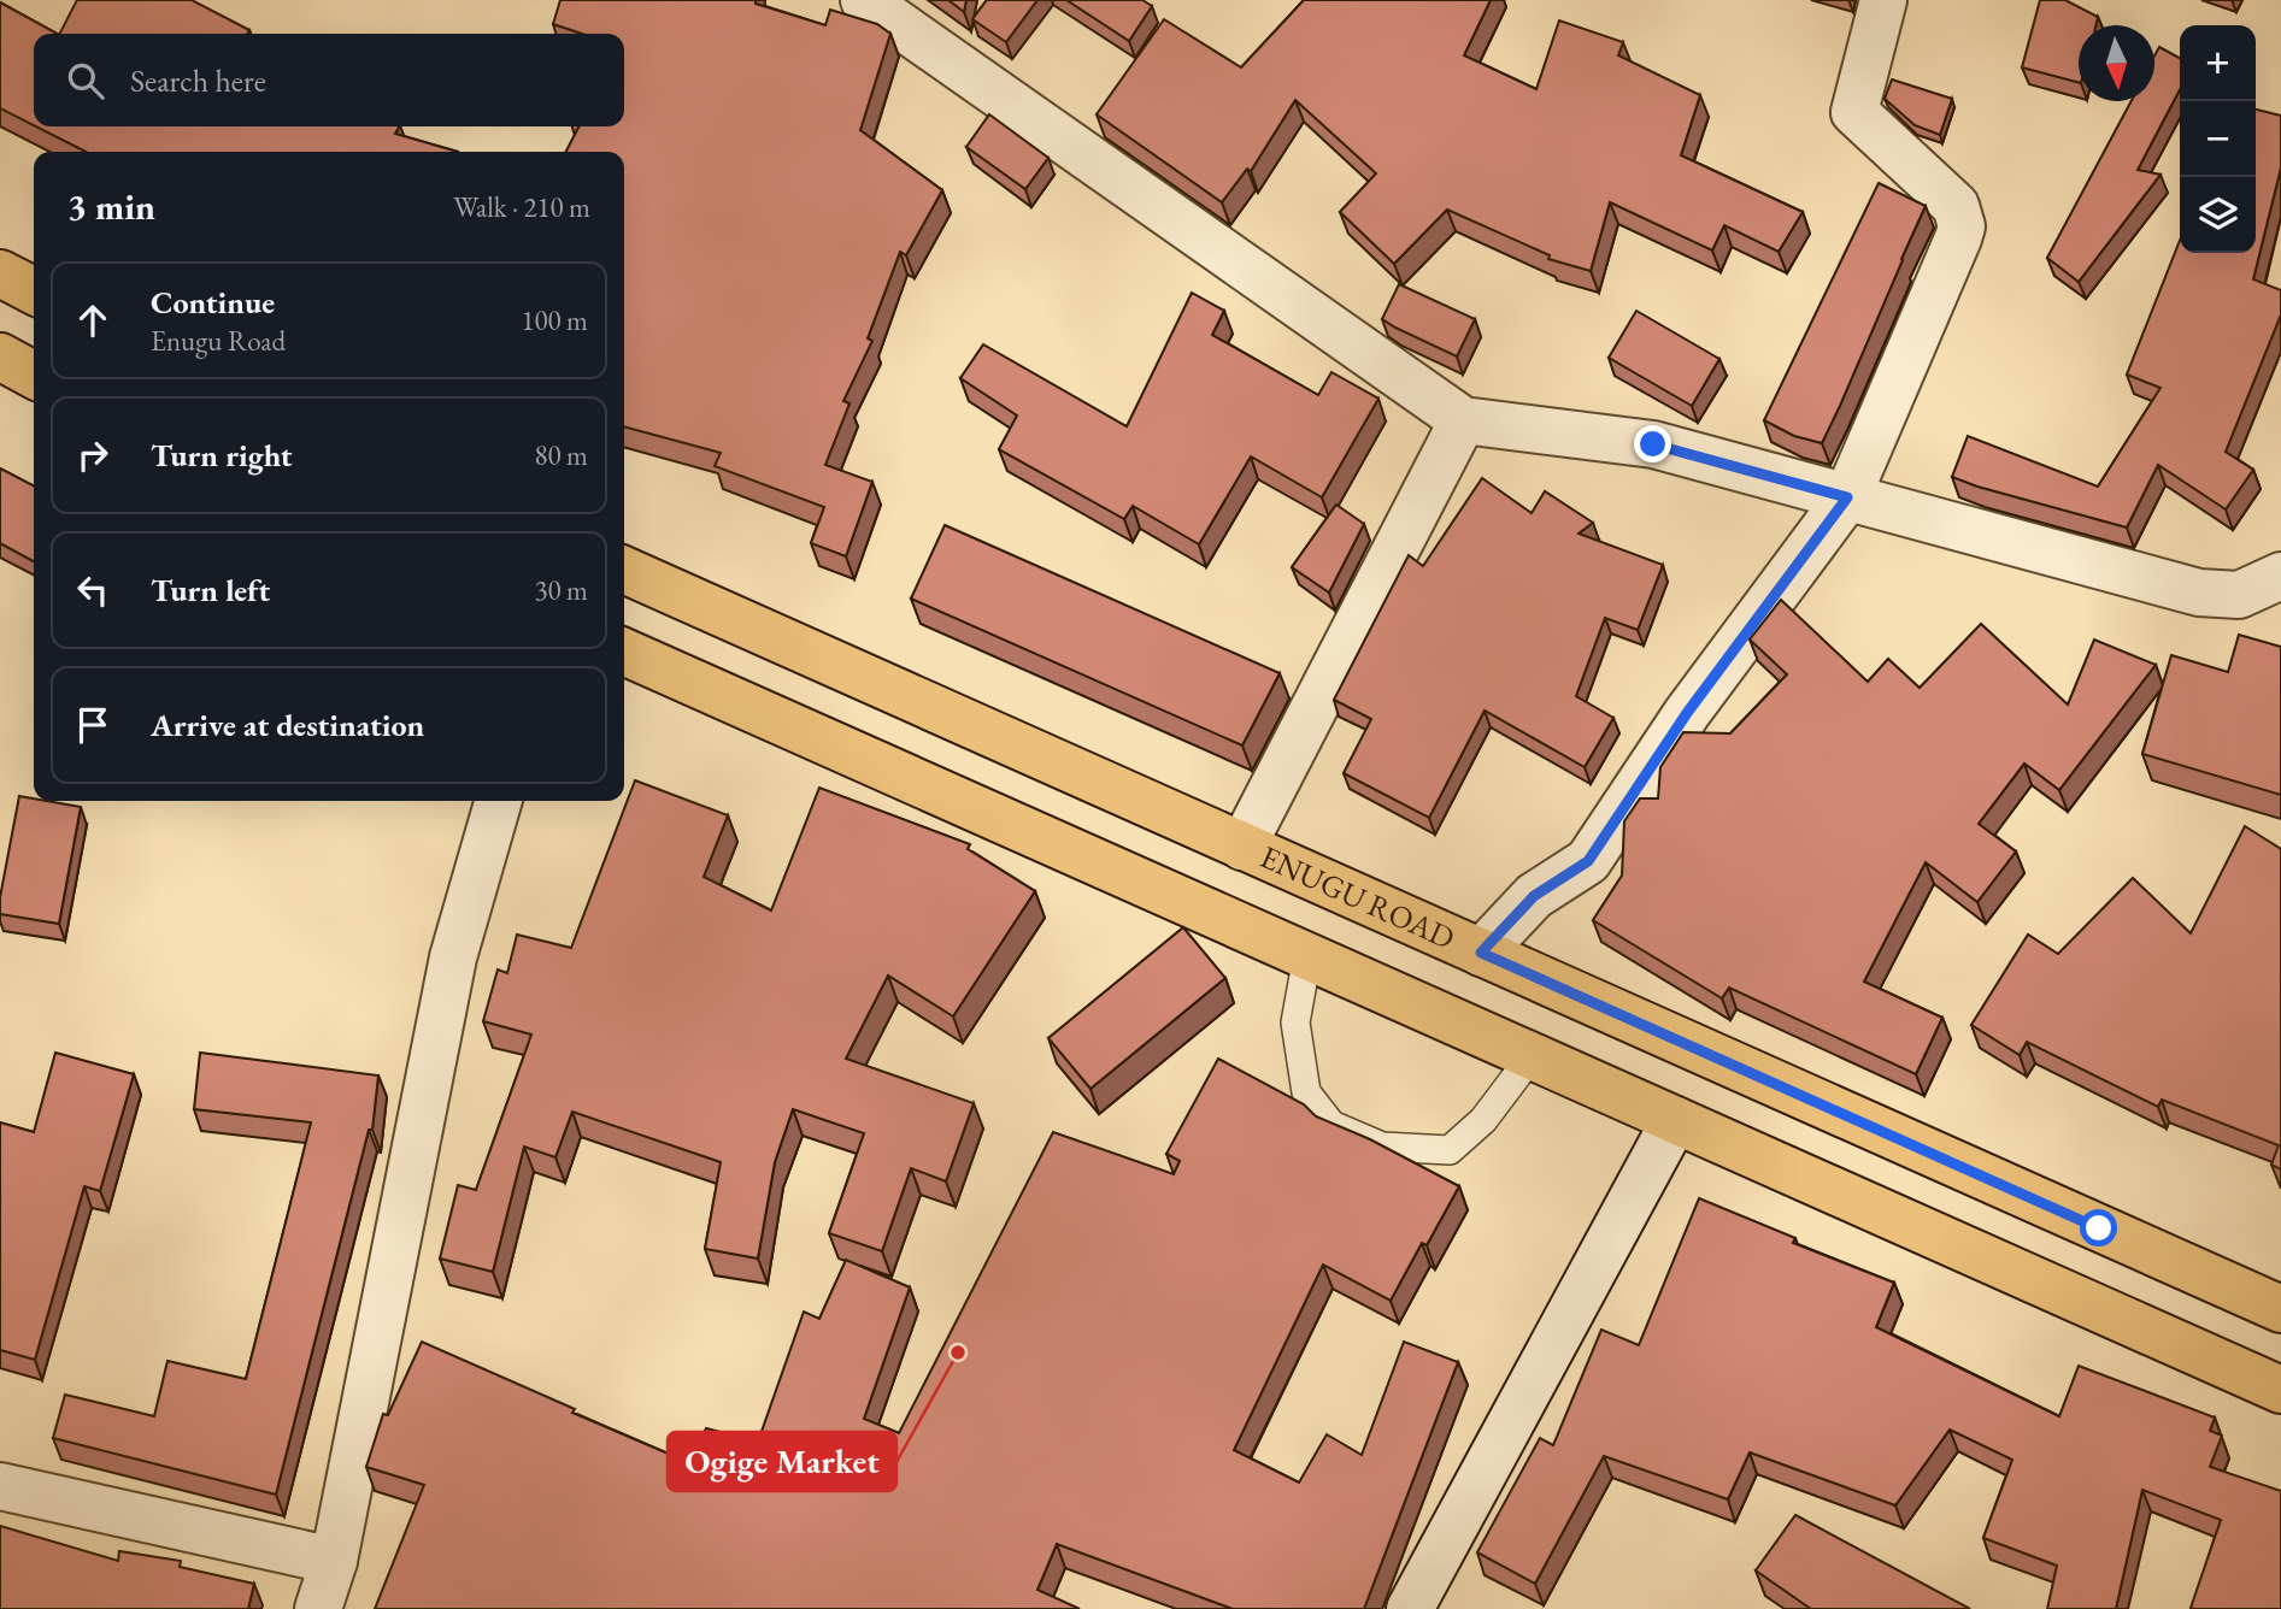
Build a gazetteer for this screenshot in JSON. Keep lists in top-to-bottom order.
{
  "streets": {
    "main road": ["ENUGU ROAD"]
  },
  "places": ["Ogige Market"],
  "north": "bottom",
  "page": {
    "map_buttons": ["+", "−"],
    "search": "Search here",
    "heading": ["3 min", "Walk · 210 m"],
    "list": [
      ["Continue", "Enugu Road", "100 m"],
      ["Turn right", "80 m"],
      ["Turn left", "30 m"],
      "Arrive at destination"
    ]
  }
}
